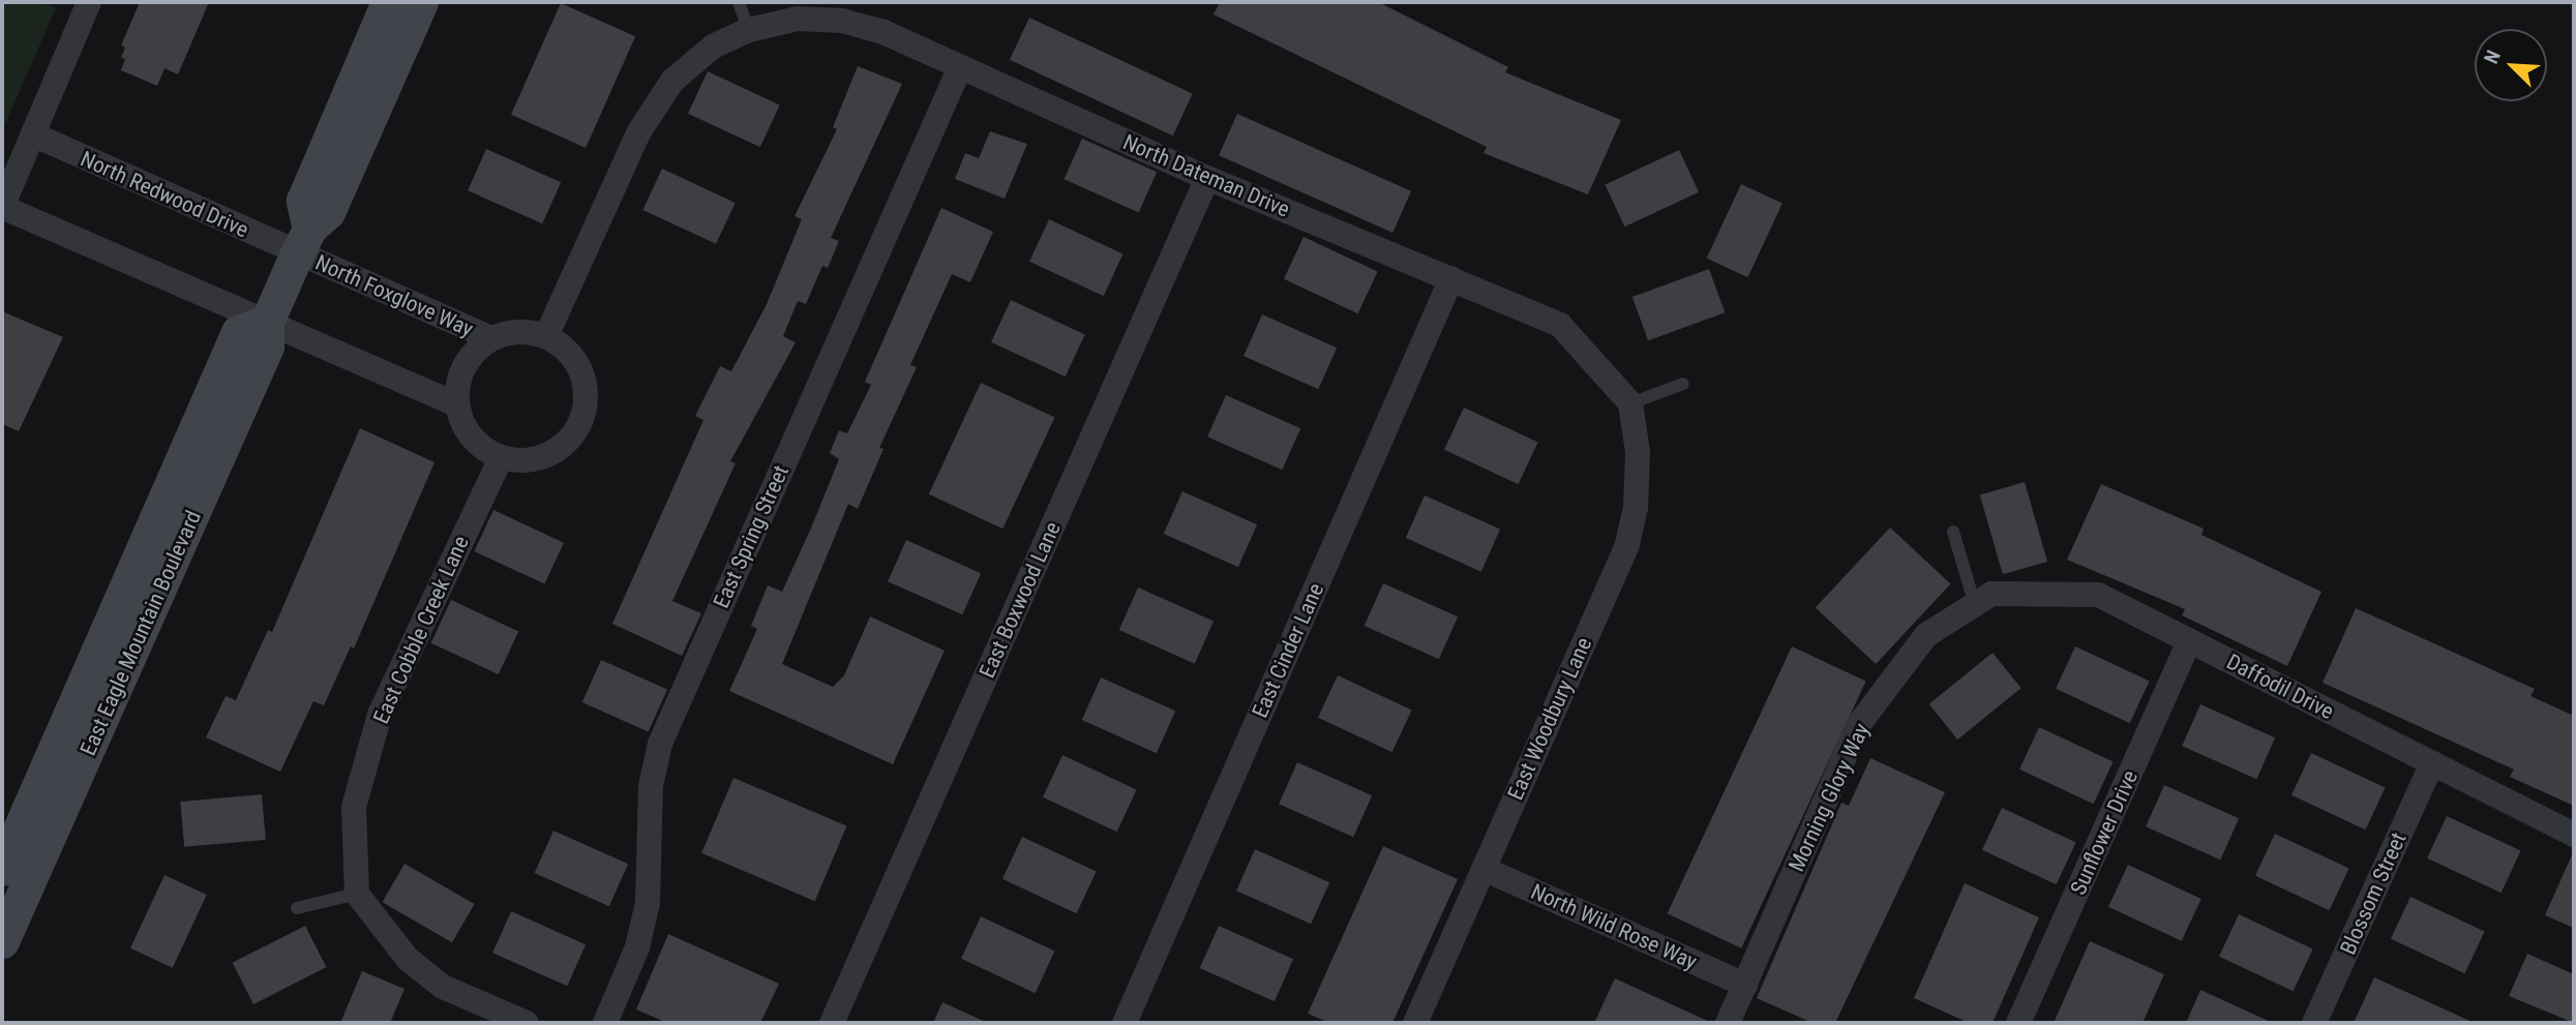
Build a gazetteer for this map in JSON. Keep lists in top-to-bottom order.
{
  "streets": {
    "street": [
      "North Dateman Drive",
      "North Redwood Drive",
      "North Foxglove Way",
      "East Spring Street",
      "East Boxwood Lane",
      "East Cobble Creek Lane",
      "East Eagle Mountain Boulevard",
      "East Cinder Lane",
      "Daffodil Drive",
      "East Woodbury Lane",
      "Morning Glory Way",
      "Sunflower Drive",
      "Blossom Street",
      "North Wild Rose Way"
    ]
  },
  "crossings": [
    ["North Dateman Drive", "East Spring Street"],
    ["North Dateman Drive", "East Boxwood Lane"],
    ["North Dateman Drive", "East Cinder Lane"],
    ["North Dateman Drive", "East Woodbury Lane"],
    ["North Redwood Drive", "North Foxglove Way"],
    ["North Redwood Drive", "East Eagle Mountain Boulevard"],
    ["North Foxglove Way", "East Cobble Creek Lane"],
    ["North Foxglove Way", "East Eagle Mountain Boulevard"],
    ["Daffodil Drive", "Morning Glory Way"],
    ["Daffodil Drive", "Sunflower Drive"],
    ["Daffodil Drive", "Blossom Street"],
    ["East Woodbury Lane", "North Wild Rose Way"],
    ["Morning Glory Way", "North Wild Rose Way"]
  ],
  "north": "top left"
}
